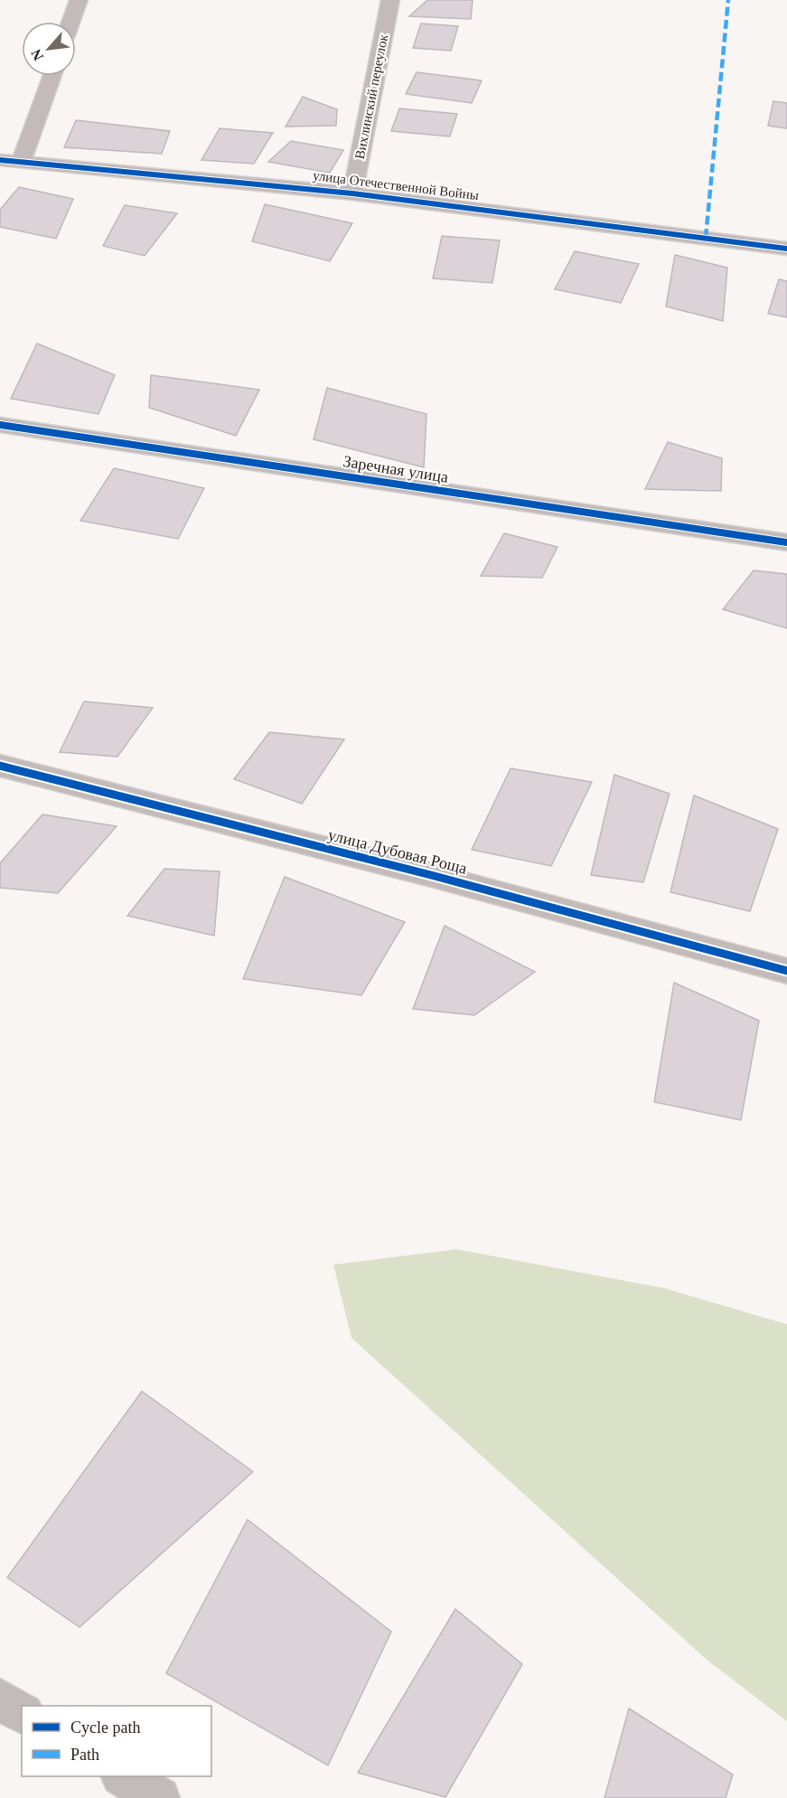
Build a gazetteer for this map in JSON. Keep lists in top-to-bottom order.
{
  "streets": {
    "street": [
      "Вихлинский переулок",
      "улица Отечественной Войны",
      "Заречная улица",
      "улица Дубовая Роща"
    ]
  },
  "crossings": [
    ["Вихлинский переулок", "улица Отечественной Войны"]
  ],
  "legend": ["Cycle path", "Path"],
  "north": "bottom left"
}
